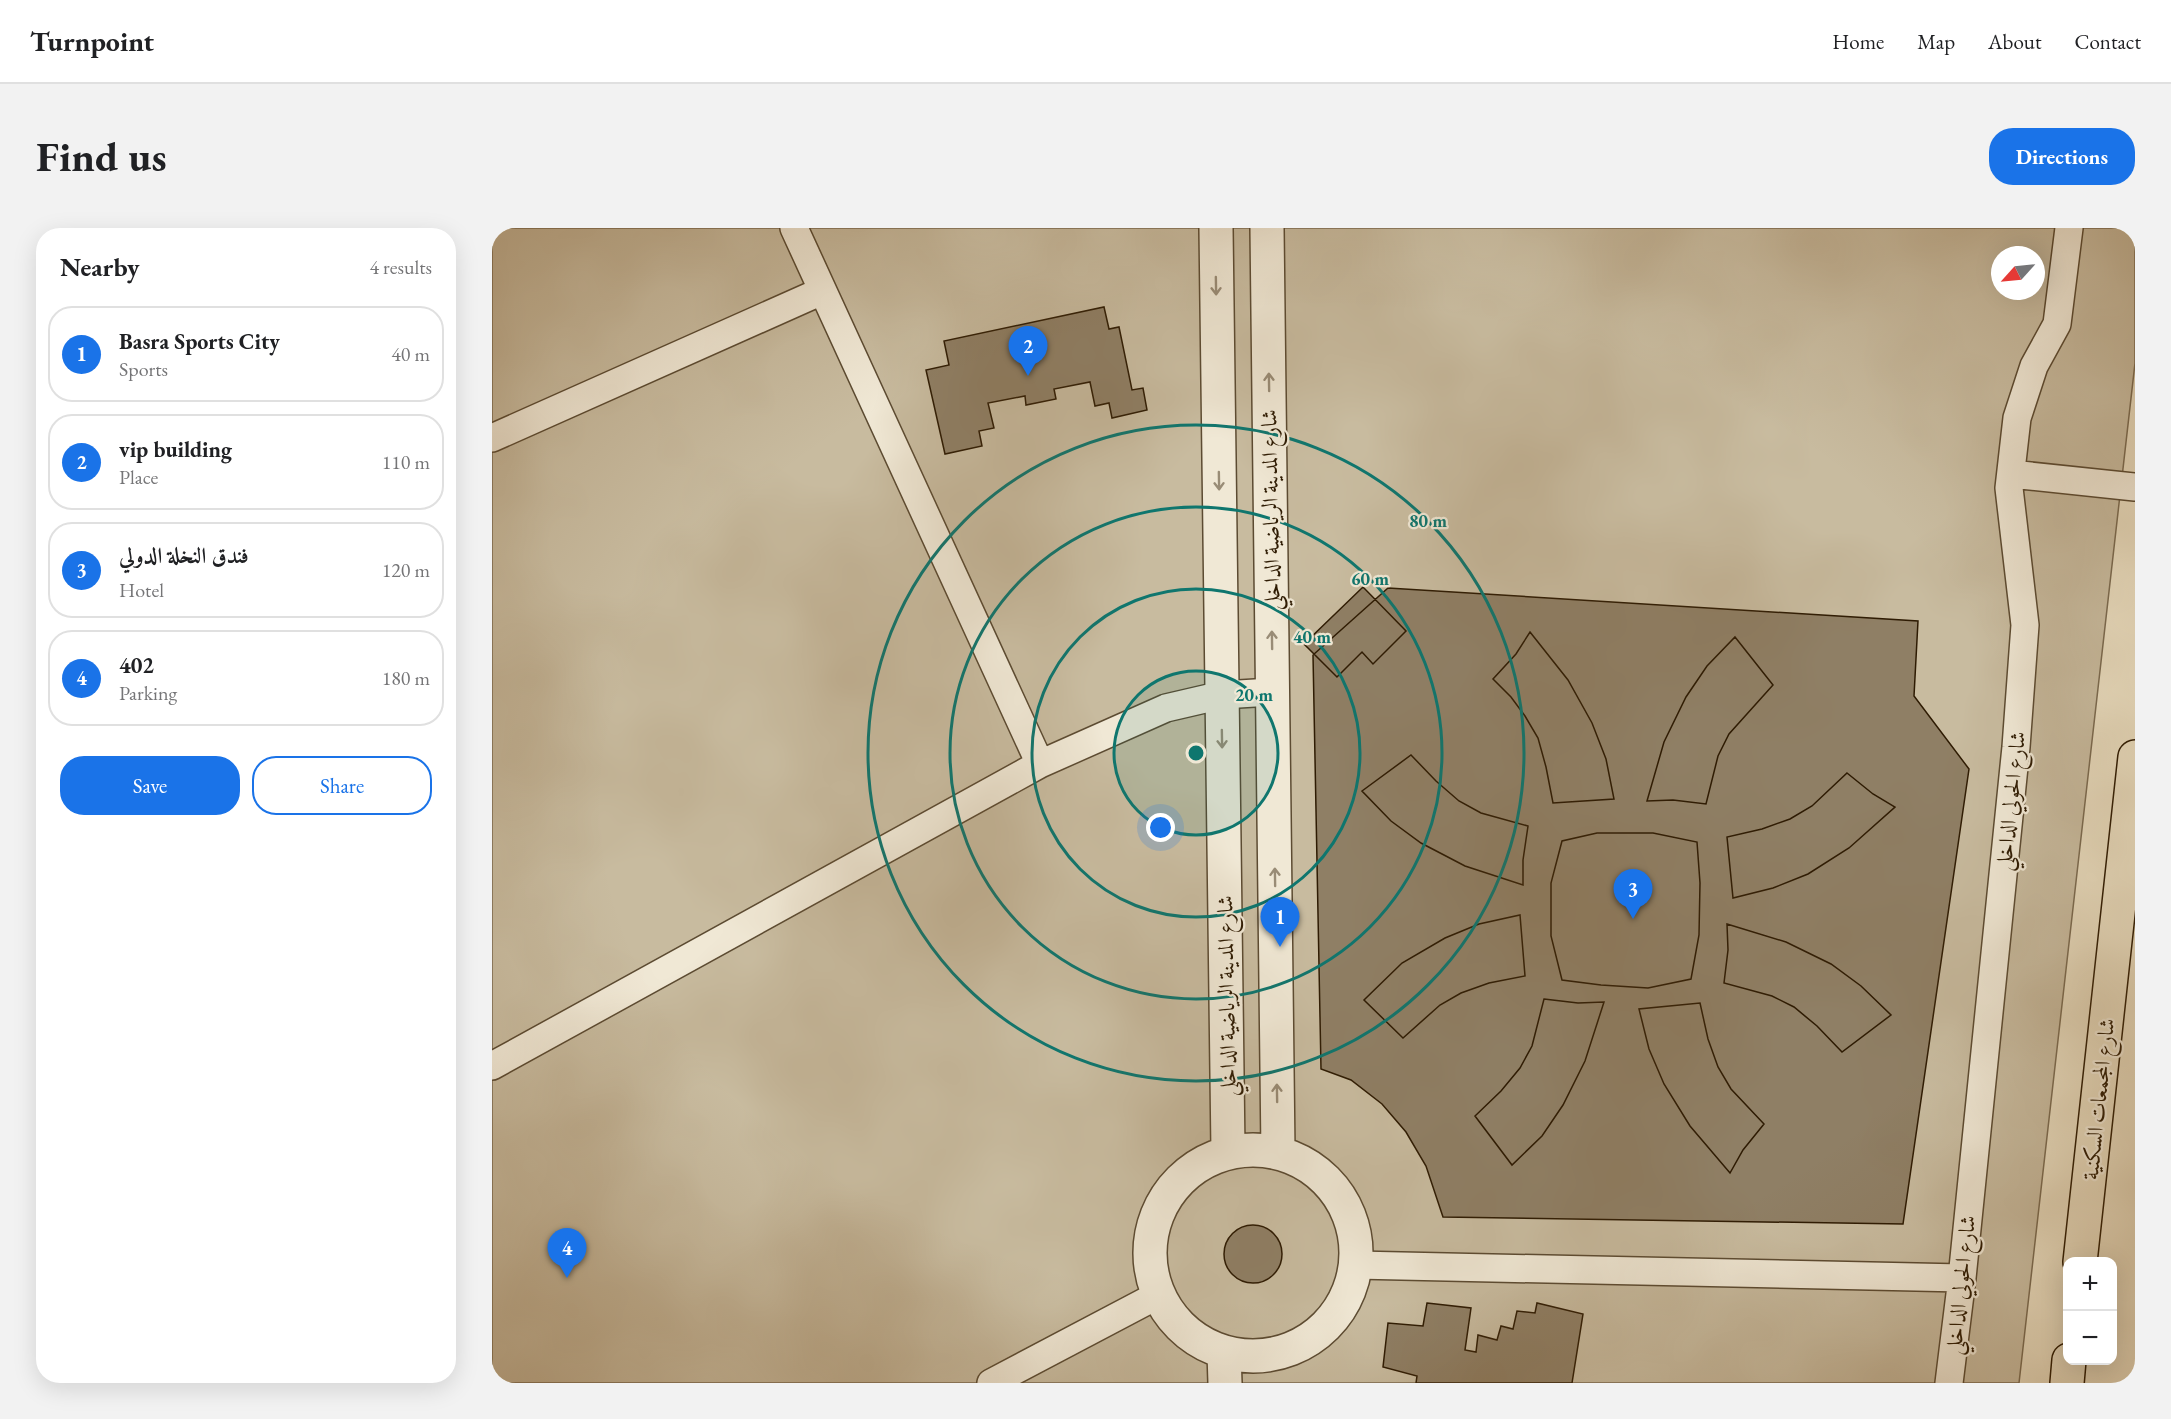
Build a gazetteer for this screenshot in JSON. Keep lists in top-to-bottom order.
{
  "streets": {
    "main road": ["شارع المجمعات السكنية"],
    "street": ["شارع المدينة الرياضية الداخلي", "شارع الحولي الداخلي"]
  },
  "north": "bottom left",
  "page": {
    "header": "Turnpoint",
    "nav": [
      "Home",
      "Map",
      "About",
      "Contact"
    ],
    "buttons": [
      "Directions",
      ["Save", "Share"]
    ],
    "title": "Find us",
    "heading": ["Nearby", "4 results"],
    "list": [
      {
        "mark": "1",
        "name": "Basra Sports City",
        "note": "Sports",
        "value": "40 m"
      },
      {
        "mark": "2",
        "name": "vip building",
        "note": "Place",
        "value": "110 m"
      },
      {
        "mark": "3",
        "name": "فندق النخلة الدولي",
        "note": "Hotel",
        "value": "120 m"
      },
      {
        "mark": "4",
        "name": "402",
        "note": "Parking",
        "value": "180 m"
      }
    ],
    "pins": [
      "2",
      "3",
      "1",
      "4"
    ],
    "map_buttons": ["+", "−"]
  },
  "rings": [
    "80 m",
    "60 m",
    "40 m",
    "20 m"
  ]
}
